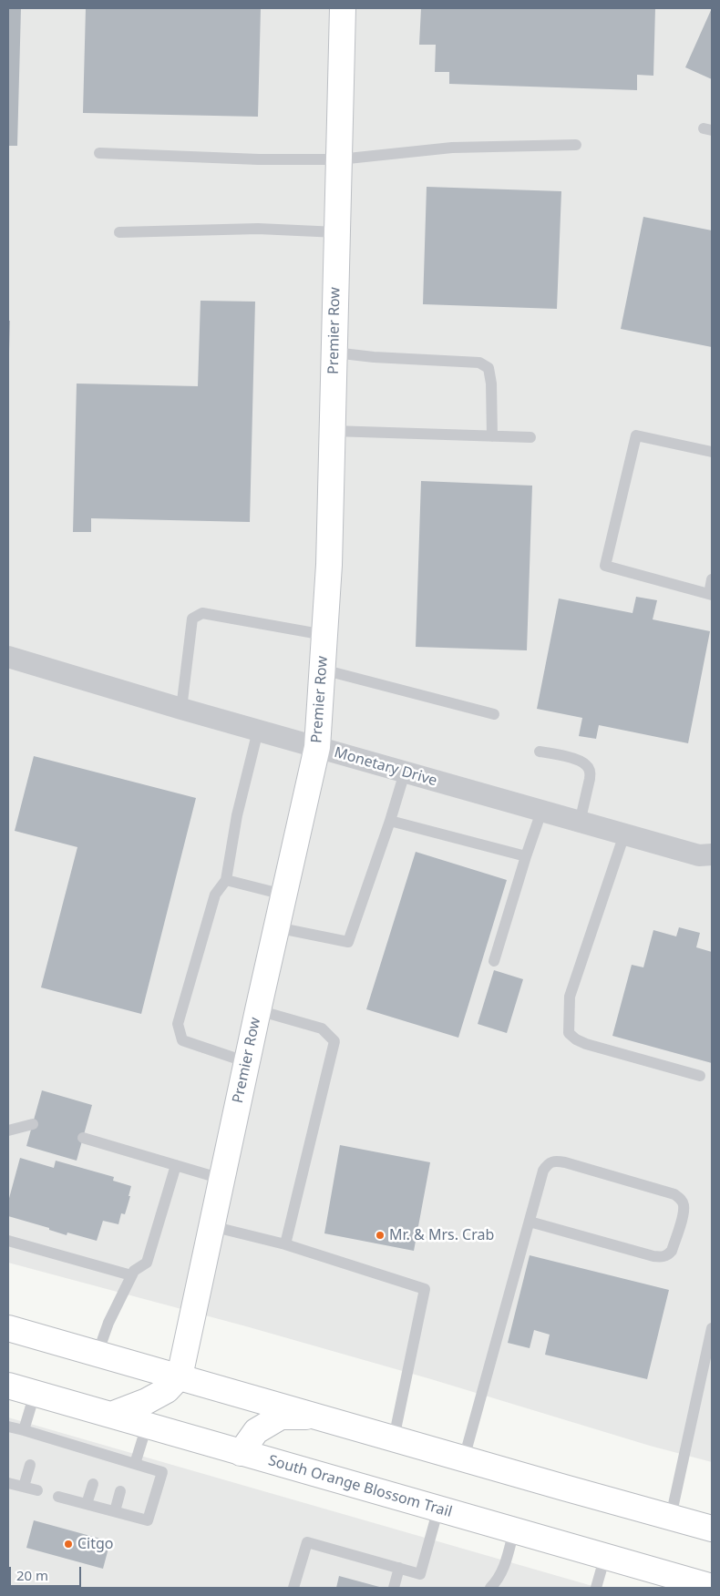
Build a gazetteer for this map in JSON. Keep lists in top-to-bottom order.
{
  "streets": {
    "main road": ["Premier Row", "South Orange Blossom Trail"],
    "street": ["Monetary Drive"]
  },
  "crossings": [
    ["Premier Row", "Monetary Drive"]
  ],
  "places": ["Mr. & Mrs. Crab", "Citgo"],
  "scale_bar": "20 m"
}
